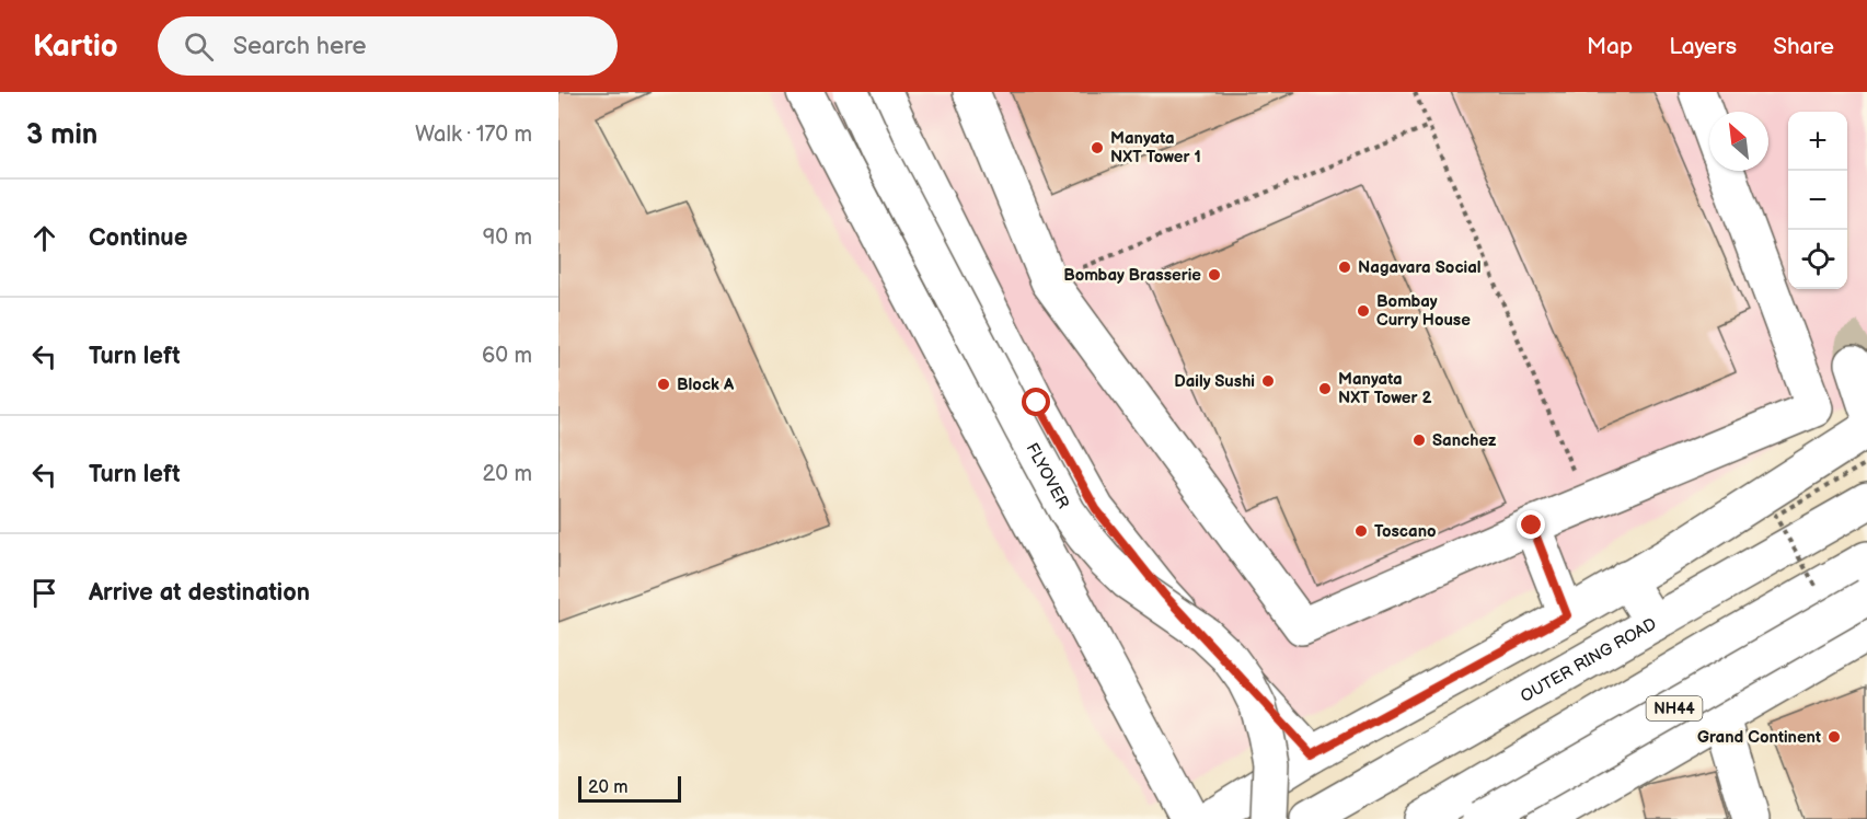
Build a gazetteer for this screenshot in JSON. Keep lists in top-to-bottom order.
{
  "streets": {
    "main road": ["FLYOVER", "OUTER RING ROAD", "NH44"]
  },
  "places": [
    "Manyata NXT Tower 1",
    "Nagavara Social",
    "Bombay Brasserie",
    "Bombay Curry House",
    "Daily Sushi",
    "Block A",
    "Manyata NXT Tower 2",
    "Sanchez",
    "Toscano",
    "Grand Continent"
  ],
  "scale_bar": "20 m",
  "north": "top left",
  "page": {
    "header": "Kartio",
    "search": "Search here",
    "nav": ["Map", "Layers", "Share"],
    "heading": ["3 min", "Walk · 170 m"],
    "map_buttons": ["+", "−"],
    "list": [
      ["Continue", "90 m"],
      ["Turn left", "60 m"],
      ["Turn left", "20 m"],
      "Arrive at destination"
    ],
    "scale": "20 m"
  }
}
